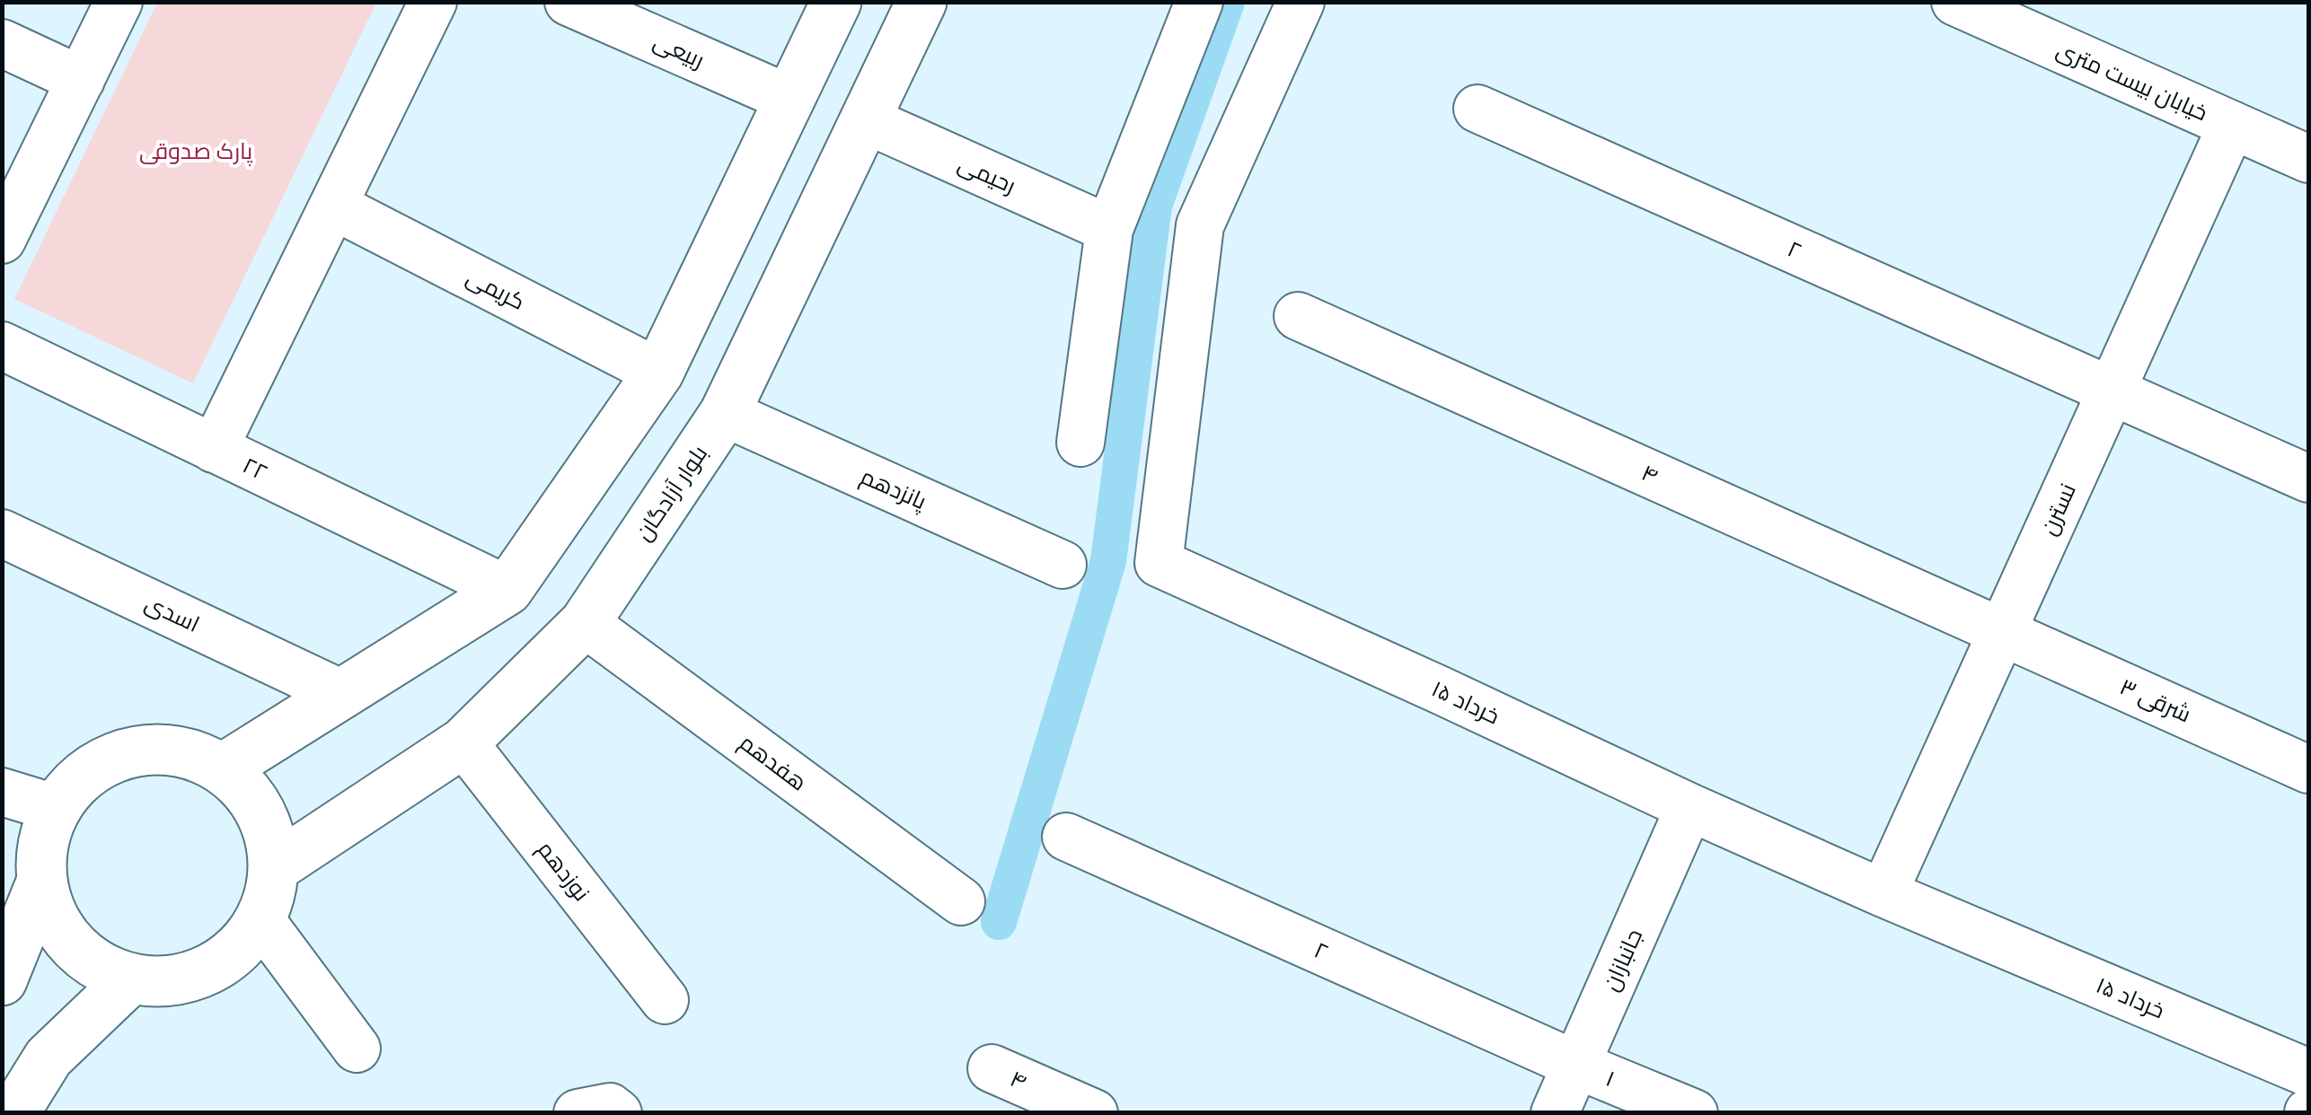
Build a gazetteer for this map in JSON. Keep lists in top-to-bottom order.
{
  "streets": {
    "main road": ["بلوار آزادگان"],
    "street": [
      "ربیعی",
      "خیابان بیست متری",
      "رحیمی",
      "۲",
      "کریمی",
      "۲۲",
      "۴",
      "پانزدهم",
      "نسترن",
      "اسدی",
      "۳ شرقی",
      "۱۵ خرداد",
      "هفدهم",
      "نوزدهم",
      "جانبازان",
      "۱"
    ]
  },
  "crossings": [
    ["خیابان بیست متری", "نسترن"],
    ["رحیمی", "بلوار آزادگان"],
    ["۲", "نسترن"],
    ["۲", "جانبازان"],
    ["۲", "۱"],
    ["۴", "نسترن"],
    ["۴", "۳ شرقی"],
    ["پانزدهم", "بلوار آزادگان"],
    ["بلوار آزادگان", "هفدهم"],
    ["بلوار آزادگان", "نوزدهم"],
    ["نسترن", "۳ شرقی"],
    ["نسترن", "۱۵ خرداد"],
    ["۱۵ خرداد", "جانبازان"],
    ["جانبازان", "۱"]
  ],
  "parks": ["پارک صدوقی"]
}
